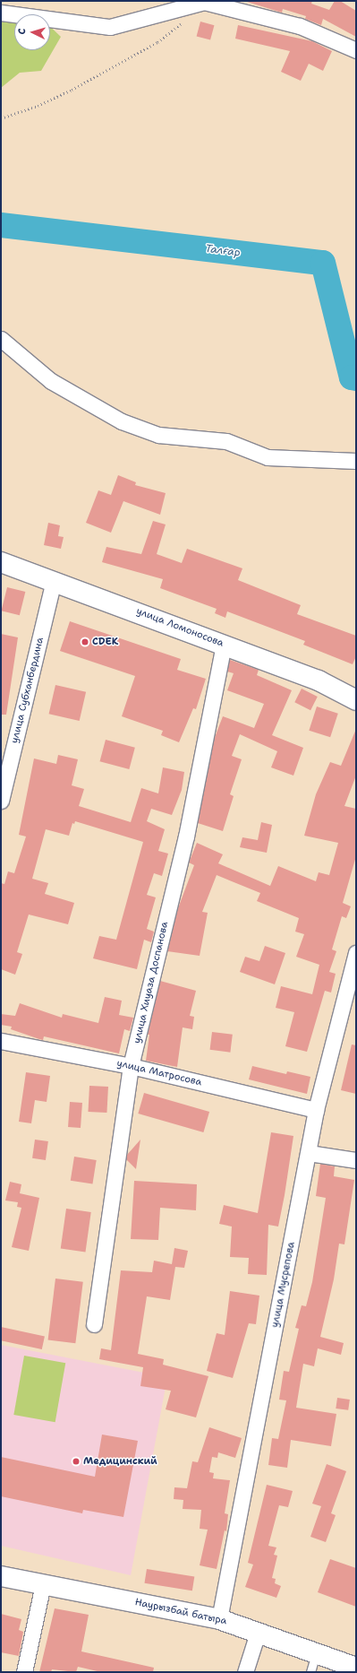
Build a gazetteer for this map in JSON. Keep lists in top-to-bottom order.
{
  "streets": {
    "main road": ["улица Ломоносова", "Наурызбай батыра"],
    "street": [
      "улица Субханбердина",
      "улица Хиуаза Доспанова",
      "улица Матросова",
      "улица Мусрепова"
    ]
  },
  "crossings": [
    ["улица Ломоносова", "улица Субханбердина"],
    ["улица Ломоносова", "улица Хиуаза Доспанова"],
    ["улица Хиуаза Доспанова", "улица Матросова"],
    ["улица Матросова", "улица Мусрепова"],
    ["улица Мусрепова", "Наурызбай батыра"]
  ],
  "water": ["Талғар"],
  "places": ["CDEK", "Медицинский"],
  "north": "left"
}
